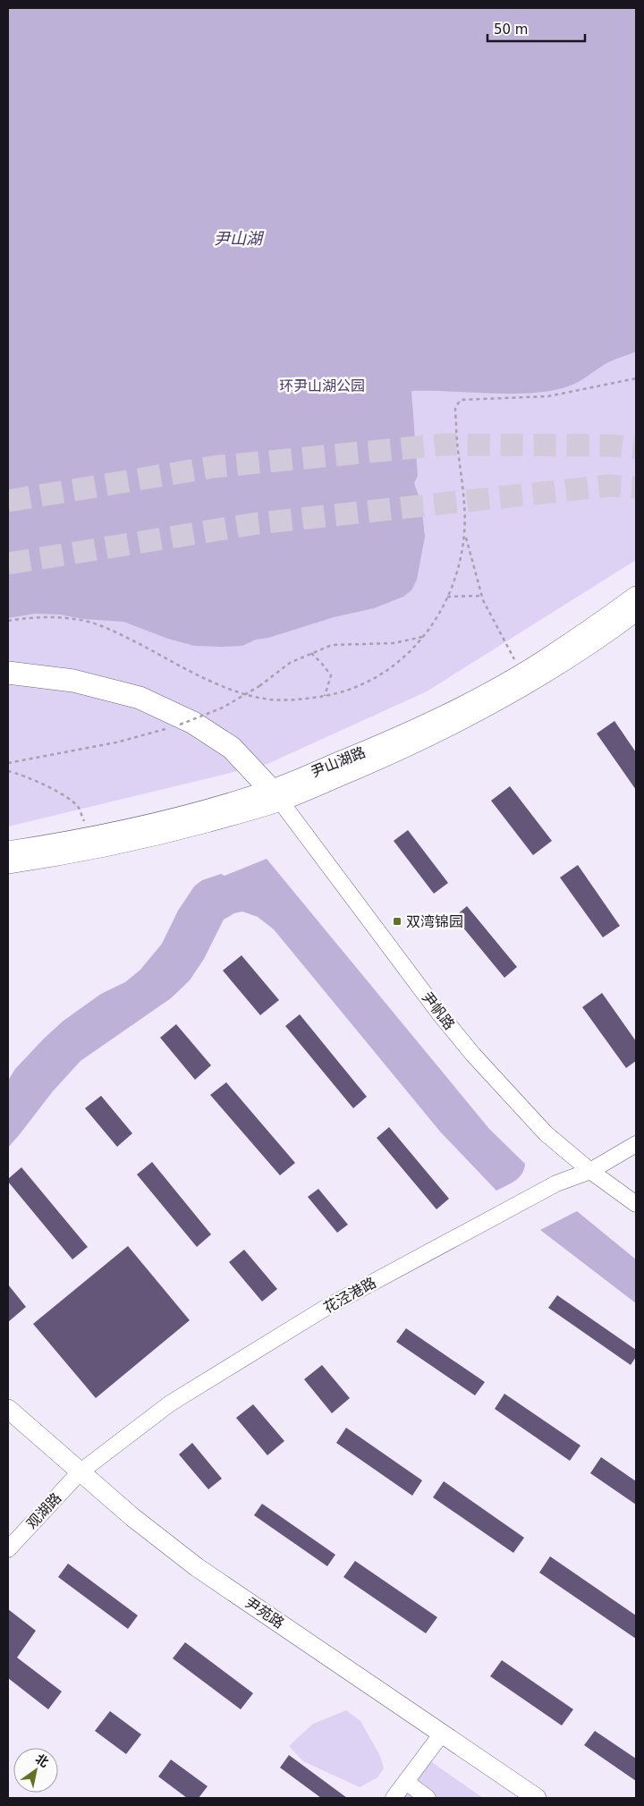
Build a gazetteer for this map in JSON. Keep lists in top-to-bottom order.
{
  "streets": {
    "main road": ["尹山湖路", "尹苑路"],
    "street": ["尹帆路", "花泾港路", "观湖路"]
  },
  "crossings": [
    ["尹山湖路", "尹帆路"],
    ["尹帆路", "花泾港路"],
    ["花泾港路", "观湖路"],
    ["花泾港路", "尹苑路"],
    ["观湖路", "尹苑路"]
  ],
  "water": ["尹山湖"],
  "parks": ["环尹山湖公园"],
  "places": {
    "transit": ["双湾锦园"]
  },
  "scale_bar": "50 m",
  "north": "top right"
}
